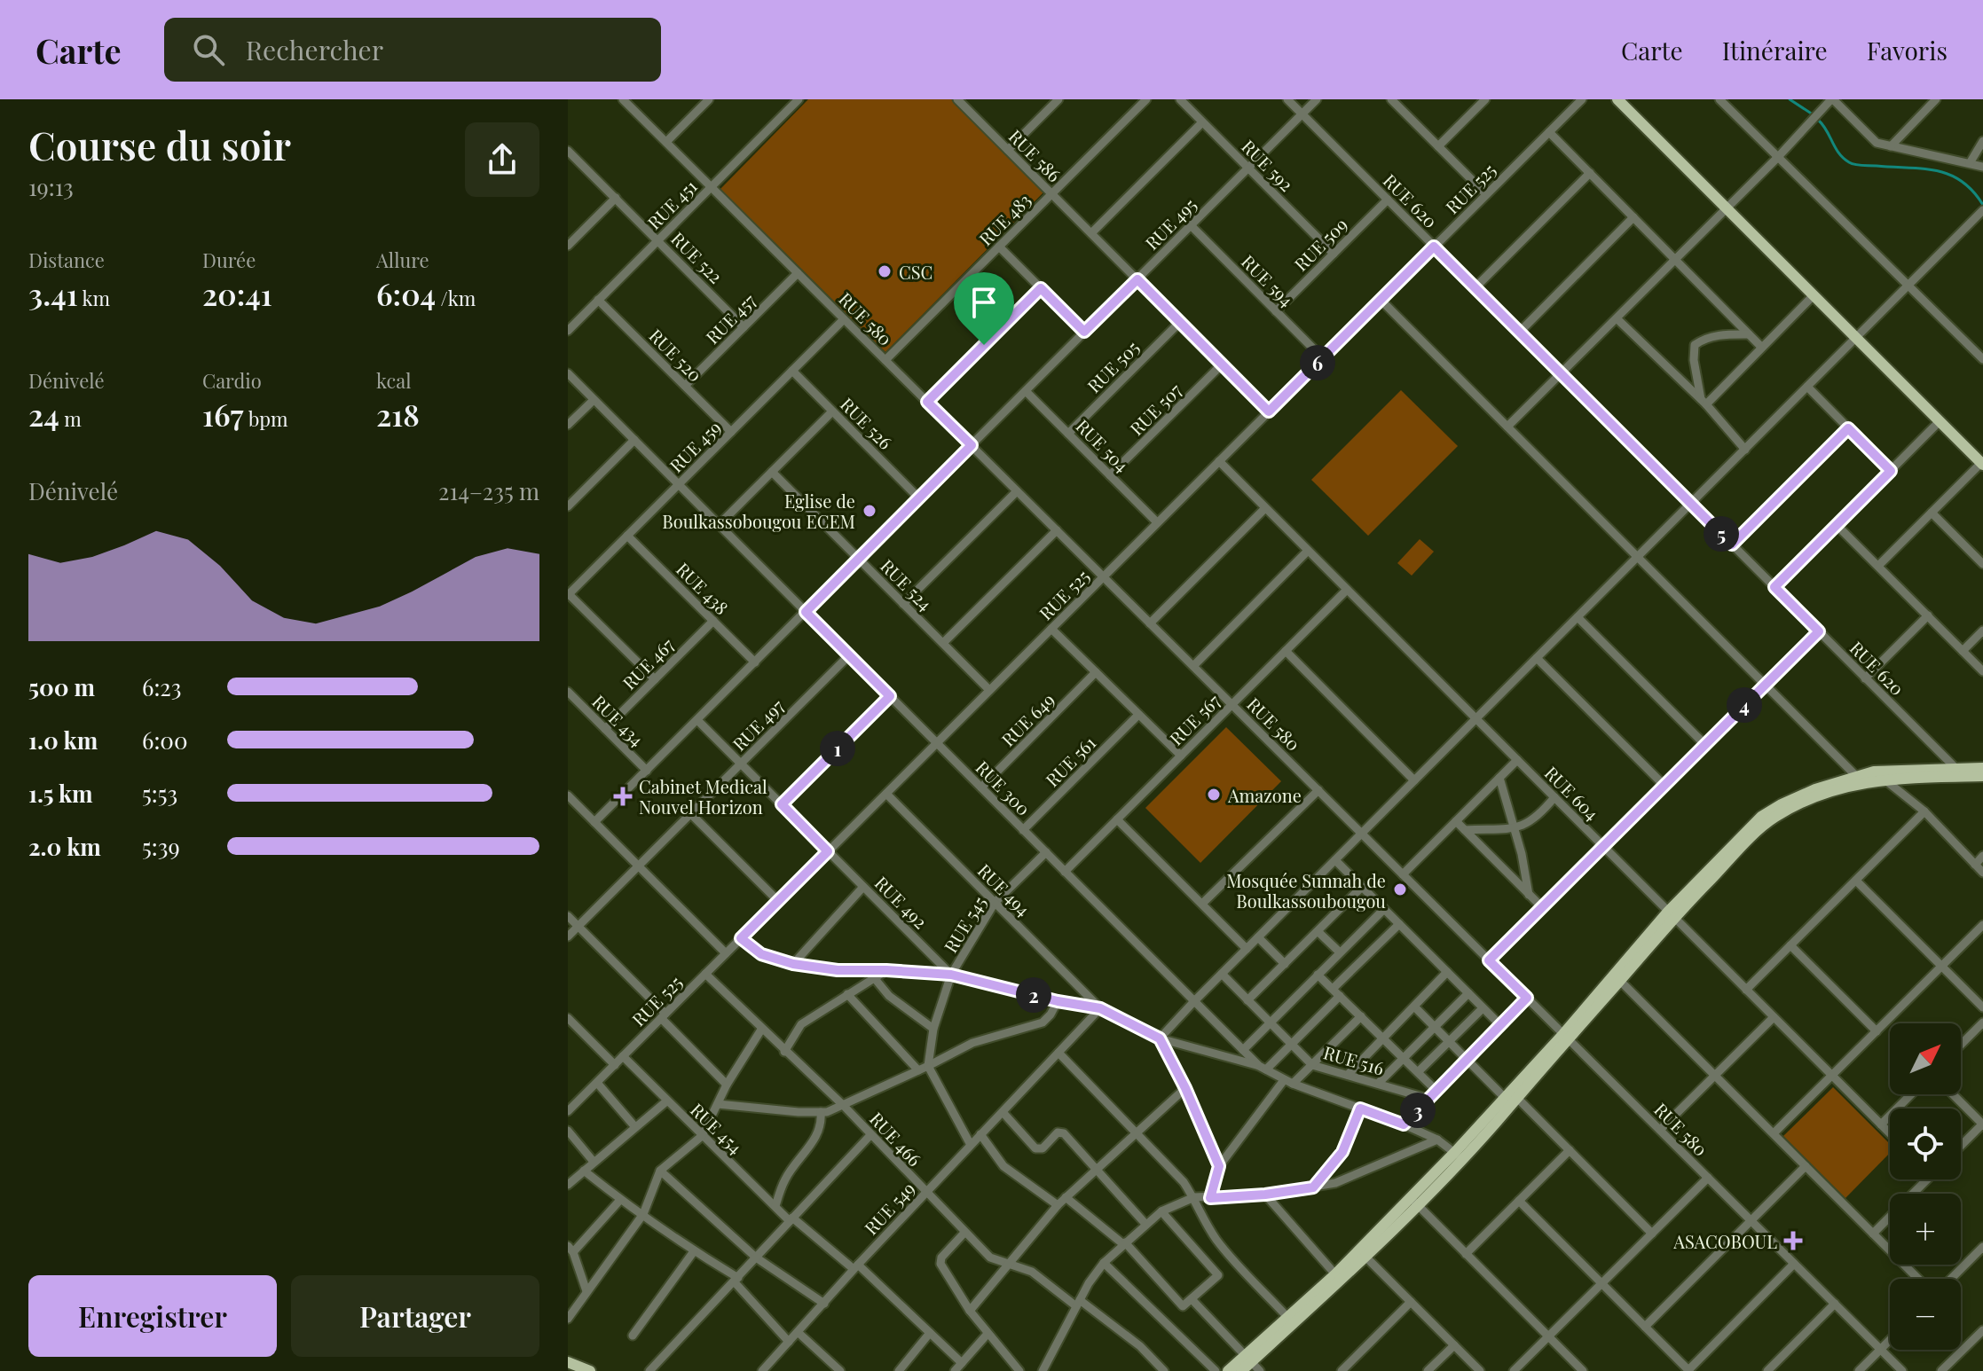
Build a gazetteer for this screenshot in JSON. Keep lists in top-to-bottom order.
{
  "streets": {
    "street": [
      "RUE 586",
      "RUE 592",
      "RUE 525",
      "RUE 620",
      "RUE 451",
      "RUE 483",
      "RUE 495",
      "RUE 509",
      "RUE 522",
      "RUE 594",
      "RUE 457",
      "RUE 580",
      "RUE 520",
      "RUE 505",
      "RUE 507",
      "RUE 526",
      "RUE 504",
      "RUE 459",
      "RUE 524",
      "RUE 438",
      "RUE 467",
      "RUE 649",
      "RUE 567",
      "RUE 434",
      "RUE 497",
      "RUE 561",
      "RUE 300",
      "RUE 604",
      "RUE 494",
      "RUE 492",
      "RUE 545",
      "RUE 516",
      "RUE 454",
      "RUE 466",
      "RUE 549"
    ]
  },
  "crossings": [
    ["RUE 586", "RUE 525"],
    ["RUE 586", "RUE 483"],
    ["RUE 586", "RUE 495"],
    ["RUE 586", "RUE 505"],
    ["RUE 586", "RUE 507"],
    ["RUE 592", "RUE 495"],
    ["RUE 592", "RUE 509"],
    ["RUE 525", "RUE 620"],
    ["RUE 525", "RUE 594"],
    ["RUE 525", "RUE 580"],
    ["RUE 525", "RUE 504"],
    ["RUE 525", "RUE 524"],
    ["RUE 525", "RUE 300"],
    ["RUE 525", "RUE 604"],
    ["RUE 525", "RUE 494"],
    ["RUE 525", "RUE 492"],
    ["RUE 525", "RUE 454"],
    ["RUE 525", "RUE 466"],
    ["RUE 620", "RUE 495"],
    ["RUE 620", "RUE 509"],
    ["RUE 451", "RUE 522"],
    ["RUE 451", "RUE 580"],
    ["RUE 451", "RUE 520"],
    ["RUE 483", "RUE 580"],
    ["RUE 495", "RUE 594"],
    ["RUE 495", "RUE 580"],
    ["RUE 495", "RUE 526"],
    ["RUE 495", "RUE 504"],
    ["RUE 495", "RUE 524"],
    ["RUE 495", "RUE 438"],
    ["RUE 495", "RUE 434"],
    ["RUE 495", "RUE 300"],
    ["RUE 495", "RUE 492"],
    ["RUE 509", "RUE 594"],
    ["RUE 522", "RUE 457"],
    ["RUE 457", "RUE 580"],
    ["RUE 457", "RUE 520"],
    ["RUE 580", "RUE 459"],
    ["RUE 580", "RUE 567"],
    ["RUE 520", "RUE 459"],
    ["RUE 505", "RUE 504"],
    ["RUE 507", "RUE 504"],
    ["RUE 526", "RUE 459"],
    ["RUE 459", "RUE 438"],
    ["RUE 459", "RUE 300"],
    ["RUE 438", "RUE 467"],
    ["RUE 467", "RUE 434"],
    ["RUE 649", "RUE 300"],
    ["RUE 567", "RUE 300"],
    ["RUE 567", "RUE 604"],
    ["RUE 497", "RUE 300"],
    ["RUE 497", "RUE 492"],
    ["RUE 561", "RUE 300"],
    ["RUE 300", "RUE 545"],
    ["RUE 494", "RUE 545"],
    ["RUE 494", "RUE 549"],
    ["RUE 492", "RUE 545"],
    ["RUE 454", "RUE 549"],
    ["RUE 466", "RUE 549"]
  ],
  "places": {
    "other": [
      "CSC",
      "Eglise de Boulkassobougou ECEM",
      "Amazone",
      "Mosquée Sunnah de Boulkassoubougou"
    ],
    "health": ["Cabinet Medical Nouvel Horizon", "ASACOBOUL"]
  },
  "north": "top right",
  "page": {
    "header": "Carte",
    "search": "Rechercher",
    "nav": ["Carte", "Itinéraire", "Favoris"],
    "heading": ["Course du soir", "19:13"],
    "stats": [
      ["Distance", "3.41 km"],
      ["Durée", "20:41"],
      ["Allure", "6:04 /km"],
      ["Dénivelé", "24 m"],
      ["Cardio", "167 bpm"],
      ["kcal", "218"]
    ],
    "pins": [
      "6",
      "5",
      "4",
      "1",
      "2",
      "3"
    ],
    "chart": ["Dénivelé", "214–235 m"],
    "list": [
      {
        "name": "500 m",
        "note": "6:23"
      },
      {
        "name": "1.0 km",
        "note": "6:00"
      },
      {
        "name": "1.5 km",
        "note": "5:53"
      },
      {
        "name": "2.0 km",
        "note": "5:39"
      }
    ],
    "map_buttons": ["+", "−"],
    "buttons": ["Enregistrer", "Partager"]
  }
}
